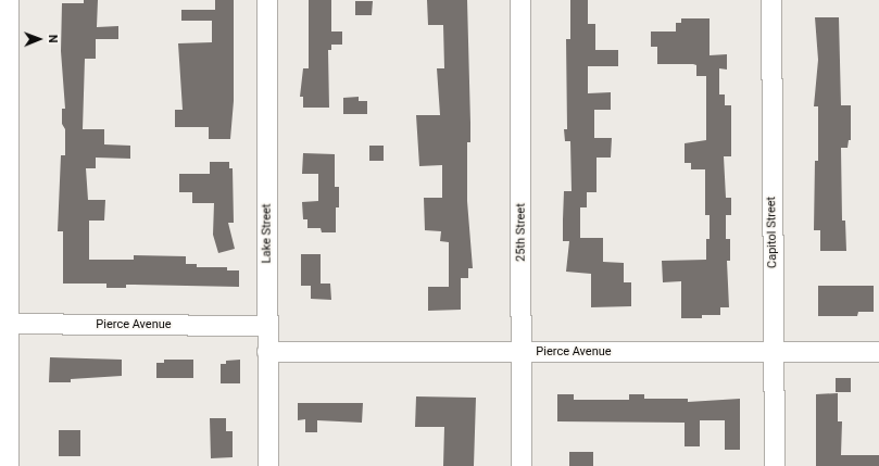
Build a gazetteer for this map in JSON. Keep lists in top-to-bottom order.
{
  "streets": {
    "street": [
      "25th Street",
      "Capitol Street",
      "Lake Street",
      "Pierce Avenue"
    ]
  },
  "crossings": [
    ["25th Street", "Pierce Avenue"],
    ["Capitol Street", "Pierce Avenue"],
    ["Lake Street", "Pierce Avenue"]
  ],
  "north": "right"
}
